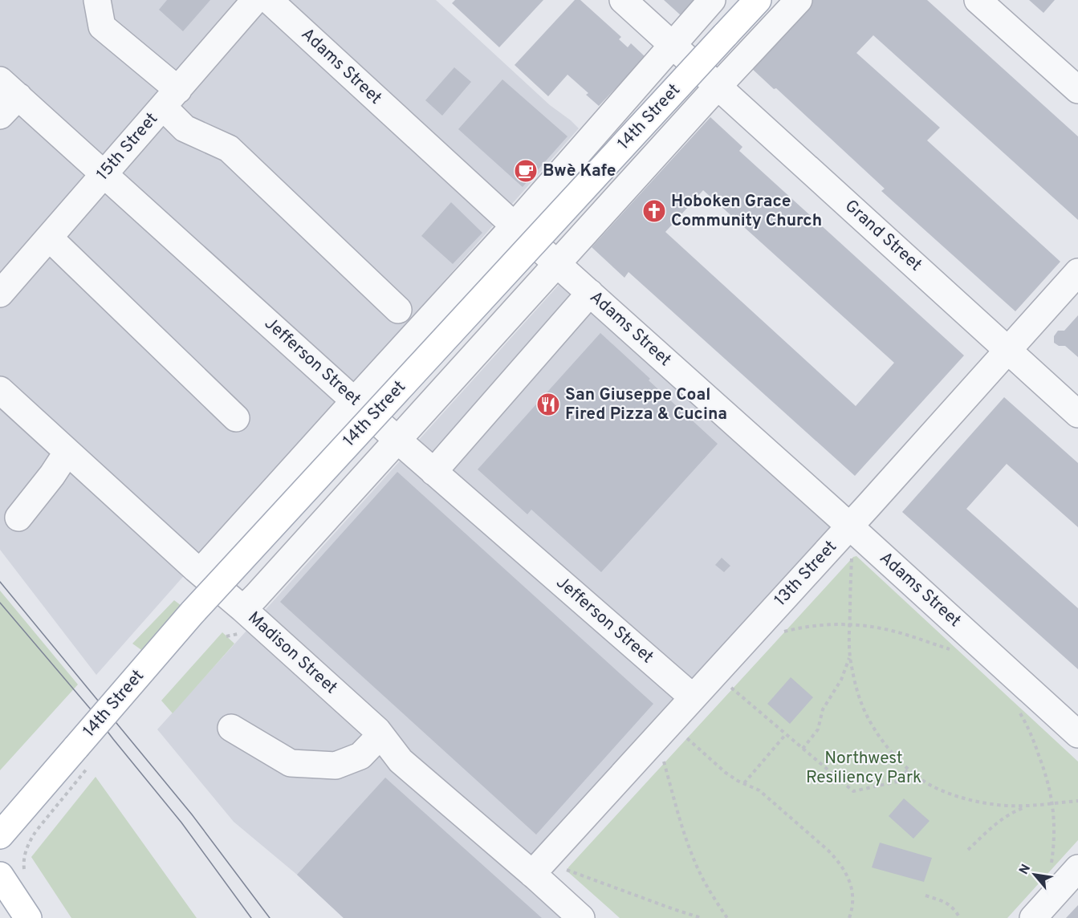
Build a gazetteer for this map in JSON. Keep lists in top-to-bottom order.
{
  "streets": {
    "main road": ["14th Street"],
    "street": [
      "Adams Street",
      "15th Street",
      "Grand Street",
      "Jefferson Street",
      "13th Street",
      "Madison Street"
    ]
  },
  "crossings": [
    ["Adams Street", "14th Street"],
    ["Adams Street", "13th Street"],
    ["14th Street", "Grand Street"],
    ["14th Street", "Jefferson Street"],
    ["14th Street", "Madison Street"],
    ["15th Street", "Jefferson Street"],
    ["Grand Street", "13th Street"],
    ["Jefferson Street", "13th Street"],
    ["13th Street", "Madison Street"]
  ],
  "parks": ["Northwest Resiliency Park"],
  "places": {
    "cafe": ["Bwè Kafe"],
    "church": ["Hoboken Grace Community Church"],
    "restaurant": ["San Giuseppe Coal Fired Pizza & Cucina"]
  },
  "north": "top left"
}
